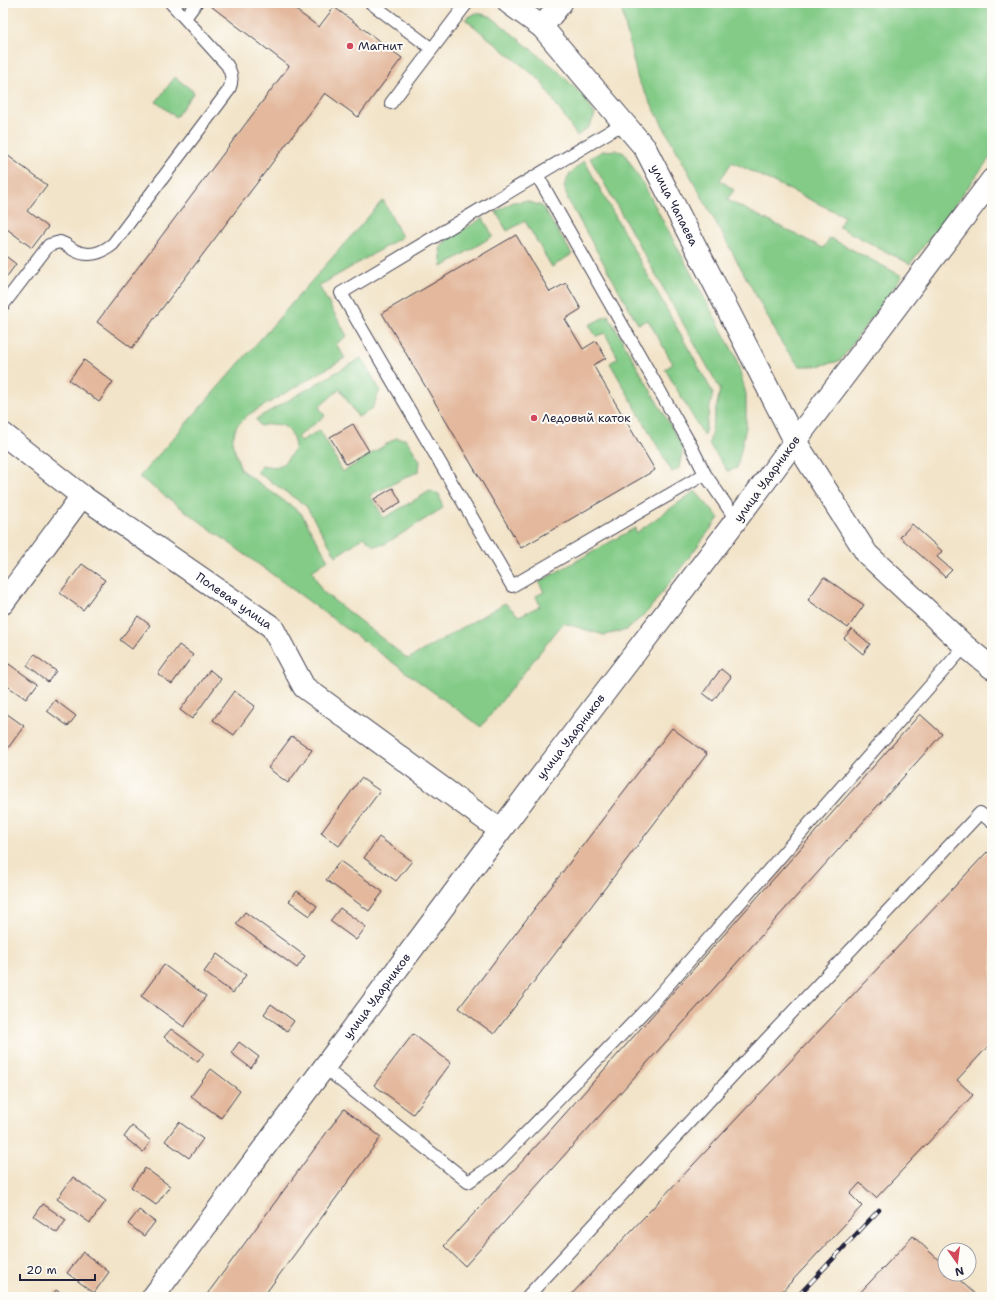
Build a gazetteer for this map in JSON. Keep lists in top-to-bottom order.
{
  "streets": {
    "main road": ["улица Чапаева", "улица Ударников", "Полевая улица"]
  },
  "crossings": [
    ["улица Чапаева", "улица Ударников"],
    ["улица Ударников", "Полевая улица"]
  ],
  "places": ["Магнит", "Ледовый каток"],
  "scale_bar": "20 m",
  "north": "bottom"
}
